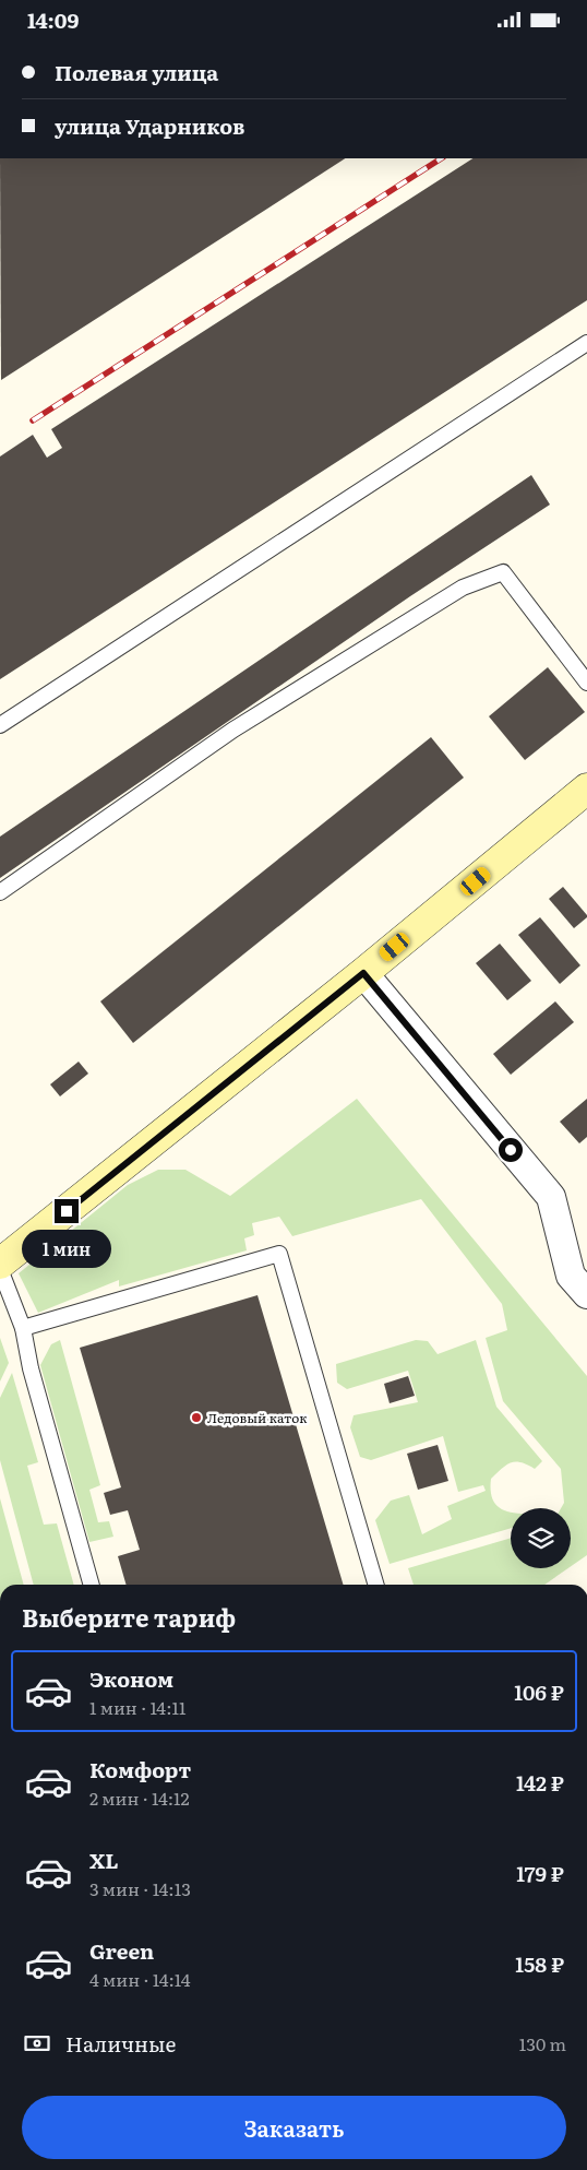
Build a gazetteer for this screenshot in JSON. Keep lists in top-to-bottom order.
{
  "places": ["Ледовый каток"],
  "page": {
    "status": "14:09",
    "banner": ["Полевая улица", "улица Ударников"],
    "bubble": "1 мин",
    "heading": "Выберите тариф",
    "list": [
      {
        "name": "Эконом",
        "note": "1 мин · 14:11",
        "value": "106 ₽"
      },
      {
        "name": "Комфорт",
        "note": "2 мин · 14:12",
        "value": "142 ₽"
      },
      {
        "name": "XL",
        "note": "3 мин · 14:13",
        "value": "179 ₽"
      },
      {
        "name": "Green",
        "note": "4 мин · 14:14",
        "value": "158 ₽"
      }
    ],
    "pay": ["Наличные", "130 m"],
    "buttons": "Заказать"
  }
}
